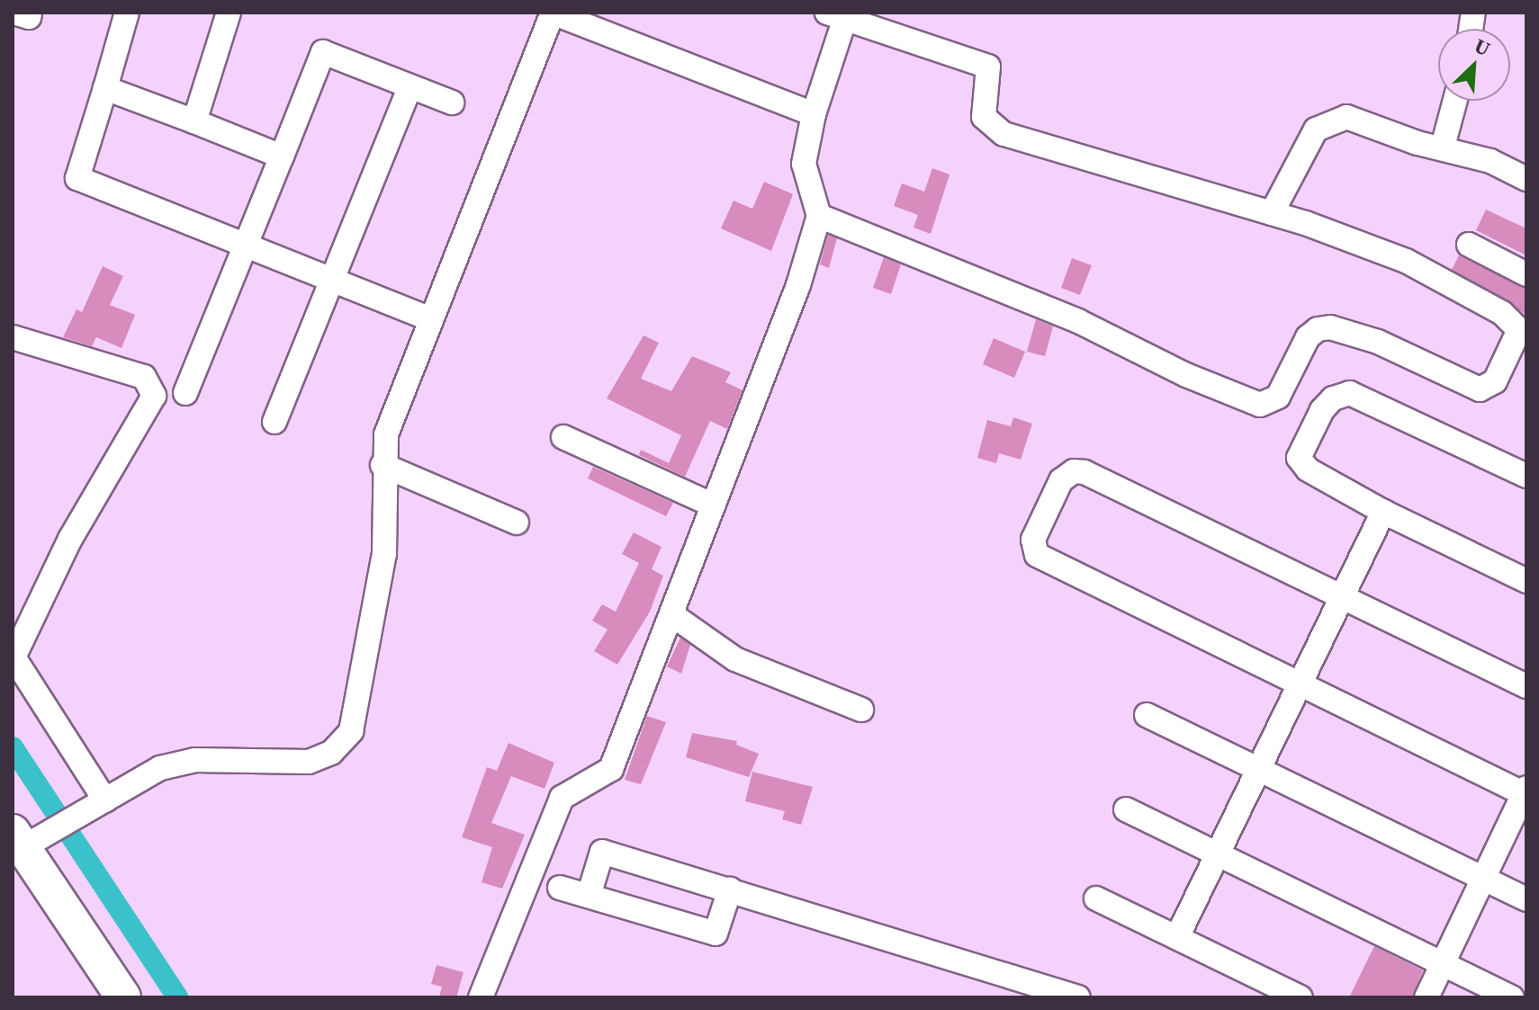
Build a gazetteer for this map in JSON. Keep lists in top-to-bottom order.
{
  "north": "top right"
}
